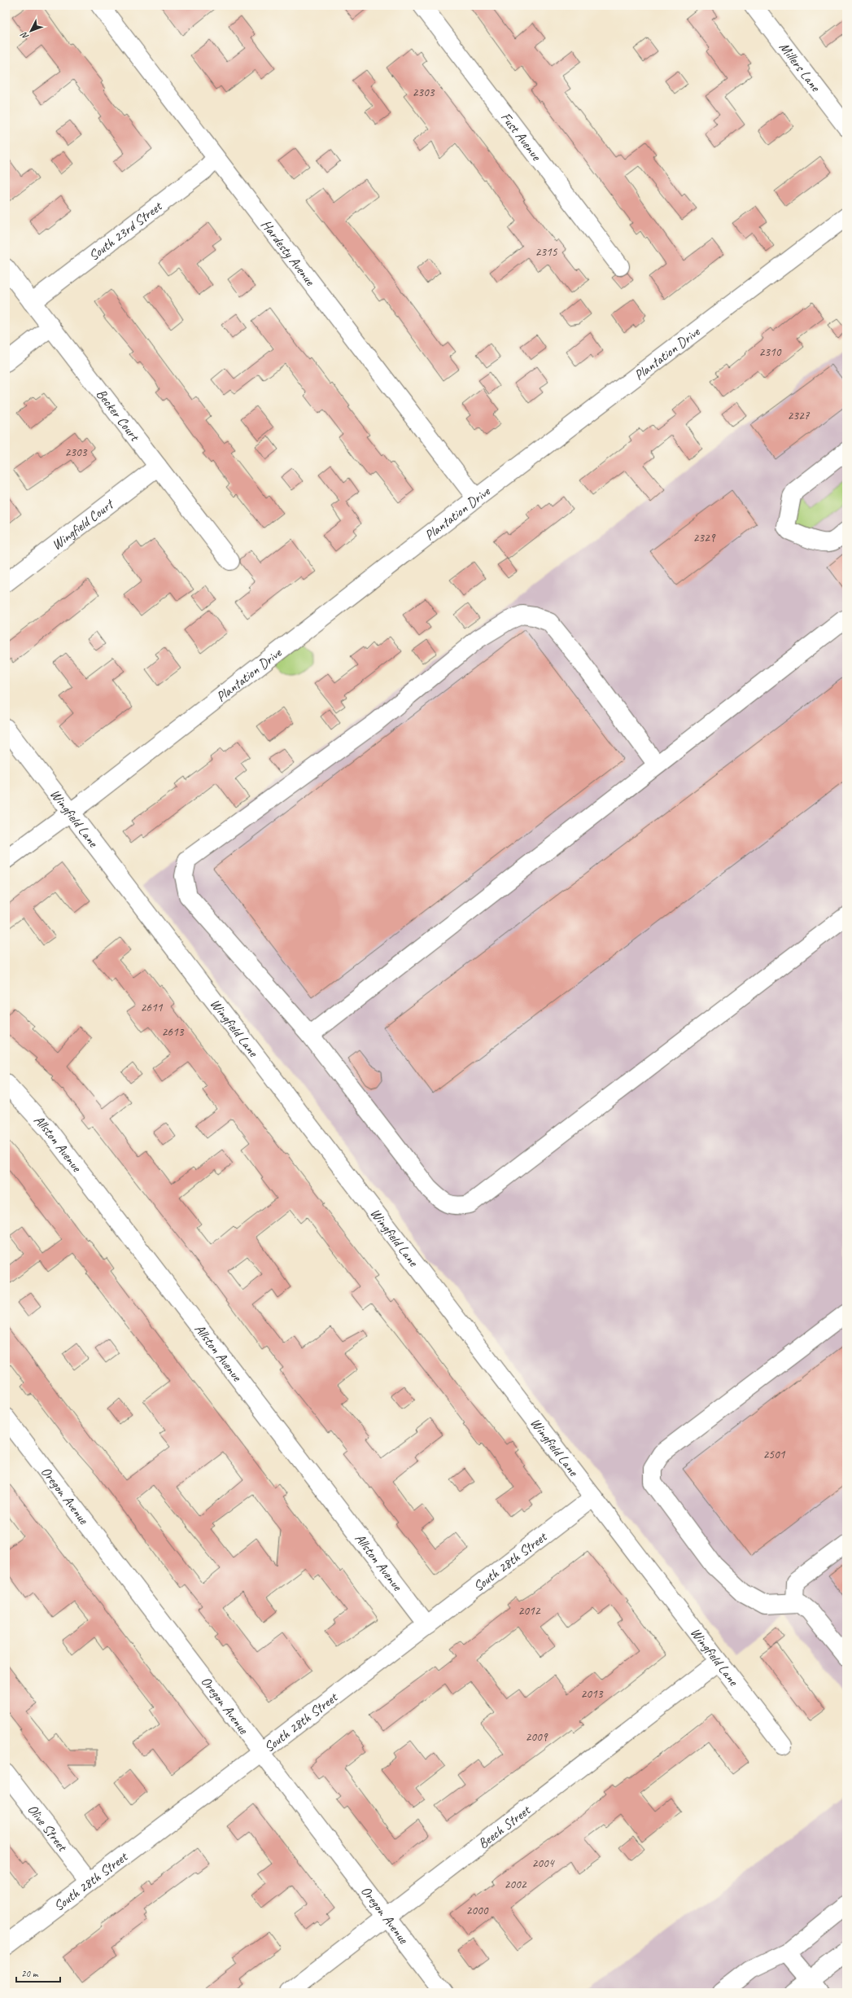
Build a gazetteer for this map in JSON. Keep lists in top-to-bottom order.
{
  "streets": {
    "street": [
      "Millers Lane",
      "Fust Avenue",
      "South 23rd Street",
      "Hardesty Avenue",
      "Plantation Drive",
      "Becker Court",
      "Wingfield Court",
      "Wingfield Lane",
      "Allston Avenue",
      "Oregon Avenue",
      "South 28th Street",
      "Beech Street",
      "Olive Street"
    ]
  },
  "crossings": [
    ["South 23rd Street", "Hardesty Avenue"],
    ["South 23rd Street", "Becker Court"],
    ["Hardesty Avenue", "Plantation Drive"],
    ["Plantation Drive", "Wingfield Lane"],
    ["Becker Court", "Wingfield Court"],
    ["Wingfield Lane", "South 28th Street"],
    ["Wingfield Lane", "Beech Street"],
    ["Allston Avenue", "South 28th Street"],
    ["Oregon Avenue", "South 28th Street"],
    ["Oregon Avenue", "Beech Street"],
    ["South 28th Street", "Olive Street"]
  ],
  "house_numbers": [
    "2303",
    "2315",
    "2310",
    "2327",
    "2303",
    "2329",
    "2611",
    "2613",
    "2501",
    "2012",
    "2013",
    "2009",
    "2004",
    "2002",
    "2000"
  ],
  "scale_bar": "20 m",
  "north": "bottom left"
}
